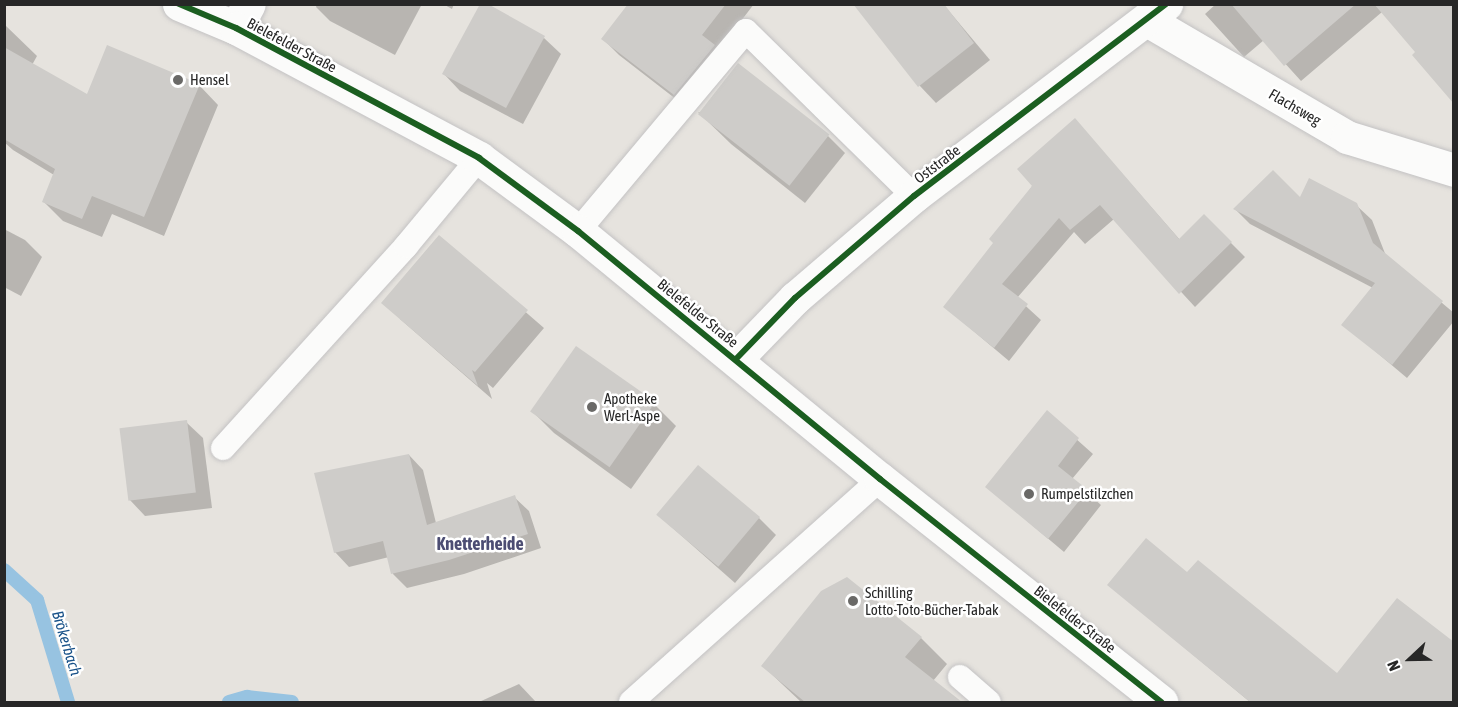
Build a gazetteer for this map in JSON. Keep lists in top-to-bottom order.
{
  "streets": {
    "main road": ["Bielefelder Straße", "Flachsweg", "Oststraße"]
  },
  "crossings": [
    ["Bielefelder Straße", "Oststraße"],
    ["Flachsweg", "Oststraße"]
  ],
  "districts": ["Knetterheide"],
  "water": ["Brökerbach"],
  "places": [
    "Hensel",
    "Apotheke Werl-Aspe",
    "Rumpelstilzchen",
    "Schilling Lotto-Toto-Bücher-Tabak"
  ],
  "north": "left"
}
